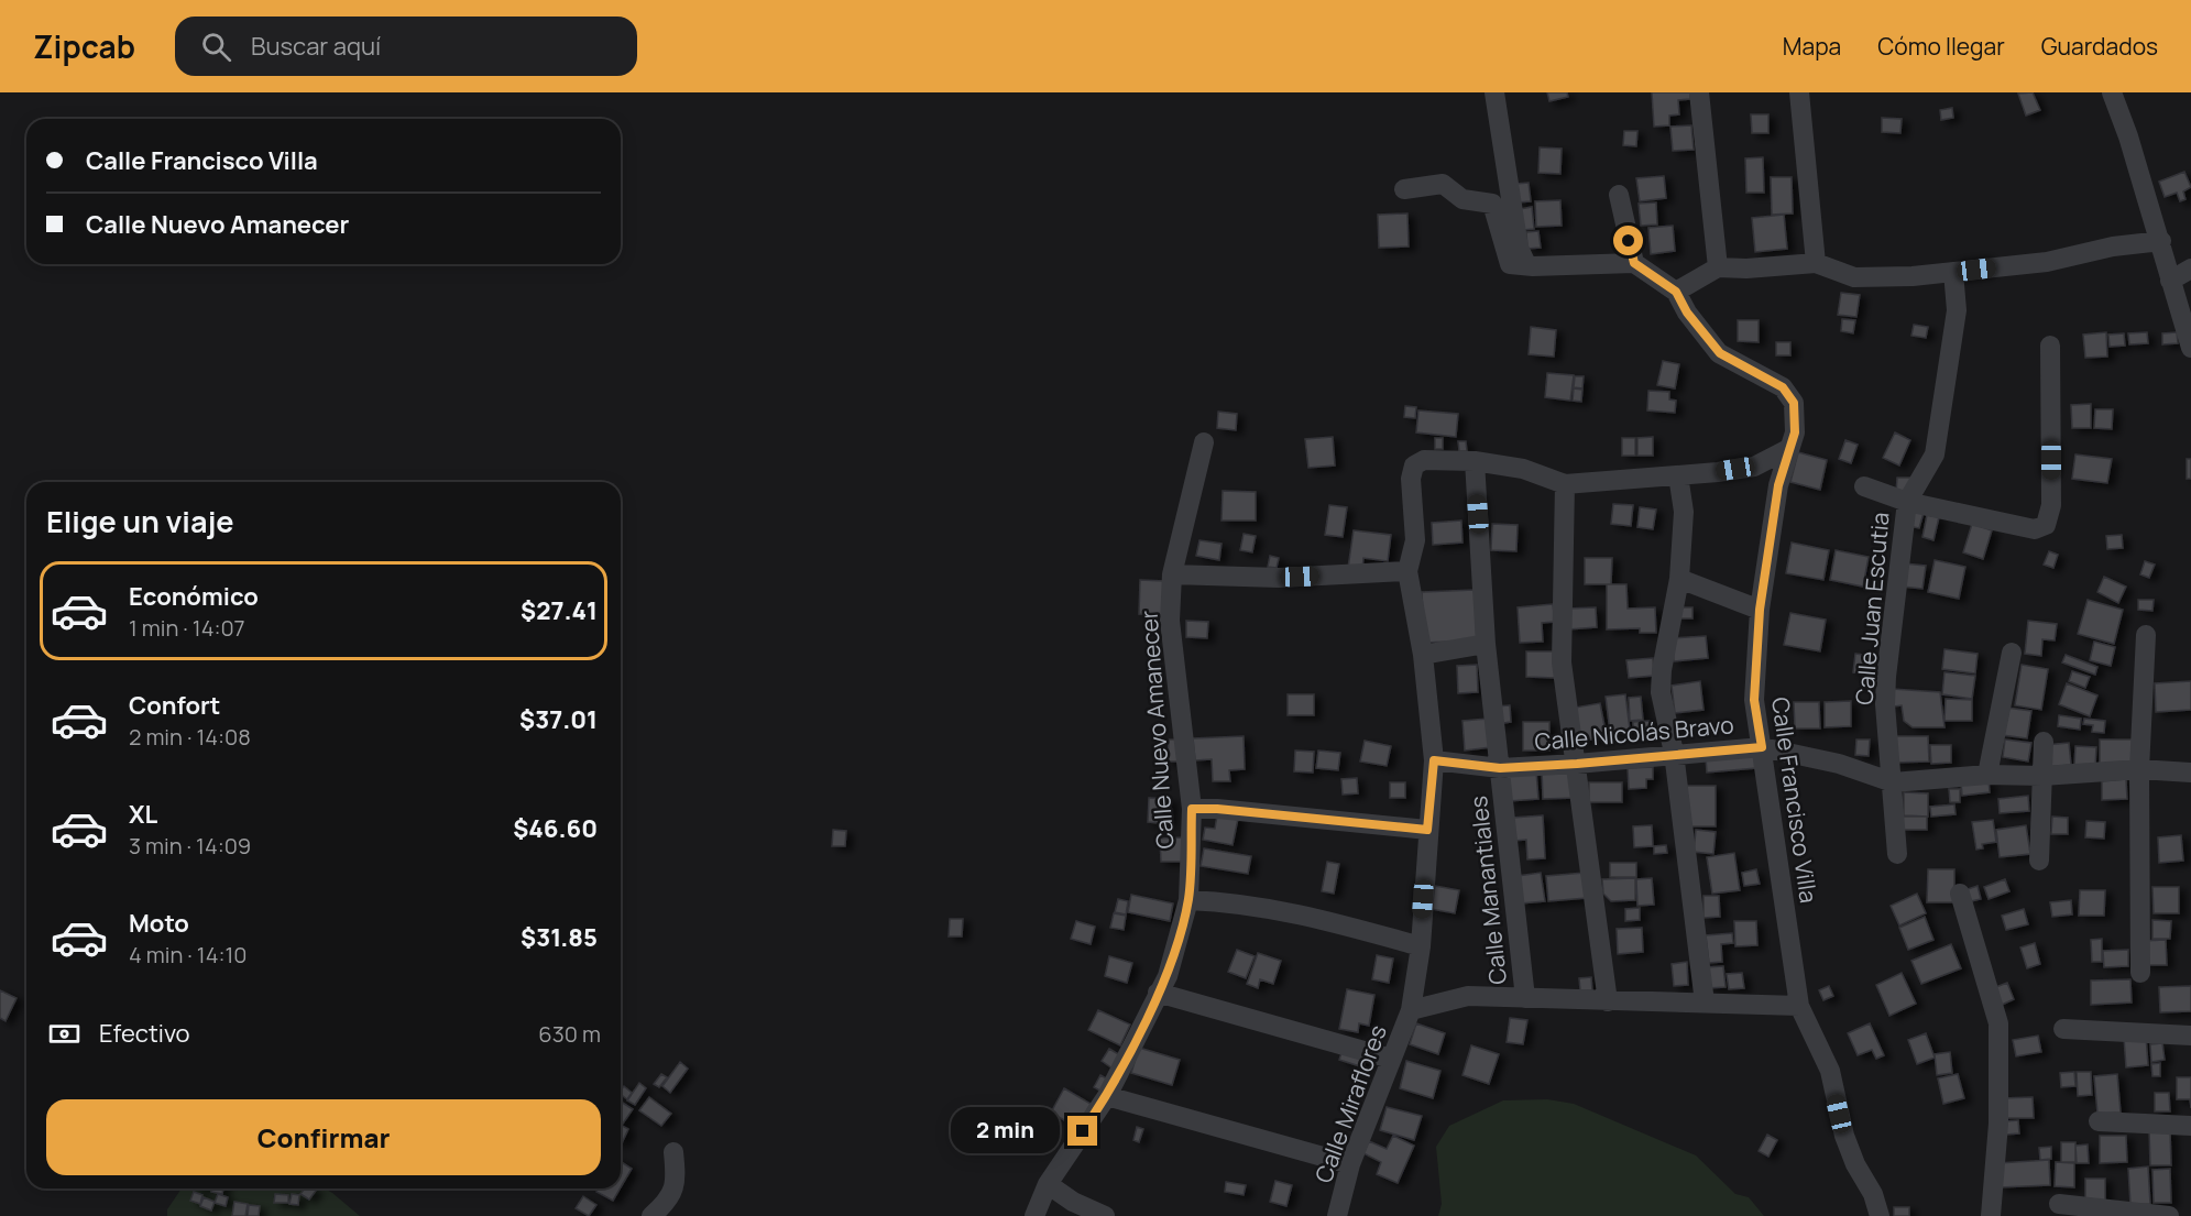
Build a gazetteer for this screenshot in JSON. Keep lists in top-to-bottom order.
{
  "streets": {
    "street": [
      "Calle Juan Escutia",
      "Calle Nuevo Amanecer",
      "Calle Nicolás Bravo",
      "Calle Francisco Villa",
      "Calle Manantiales",
      "Calle Miraflores"
    ]
  },
  "crossings": [
    ["Calle Juan Escutia", "Calle Nicolás Bravo"],
    ["Calle Nicolás Bravo", "Calle Francisco Villa"],
    ["Calle Nicolás Bravo", "Calle Manantiales"],
    ["Calle Nicolás Bravo", "Calle Miraflores"]
  ],
  "page": {
    "header": "Zipcab",
    "search": "Buscar aquí",
    "nav": ["Mapa", "Cómo llegar", "Guardados"],
    "banner": ["Calle Francisco Villa", "Calle Nuevo Amanecer"],
    "heading": "Elige un viaje",
    "list": [
      {
        "name": "Económico",
        "note": "1 min · 14:07",
        "value": "$27.41"
      },
      {
        "name": "Confort",
        "note": "2 min · 14:08",
        "value": "$37.01"
      },
      {
        "name": "XL",
        "note": "3 min · 14:09",
        "value": "$46.60"
      },
      {
        "name": "Moto",
        "note": "4 min · 14:10",
        "value": "$31.85"
      }
    ],
    "pay": ["Efectivo", "630 m"],
    "buttons": "Confirmar",
    "bubble": "2 min"
  }
}
